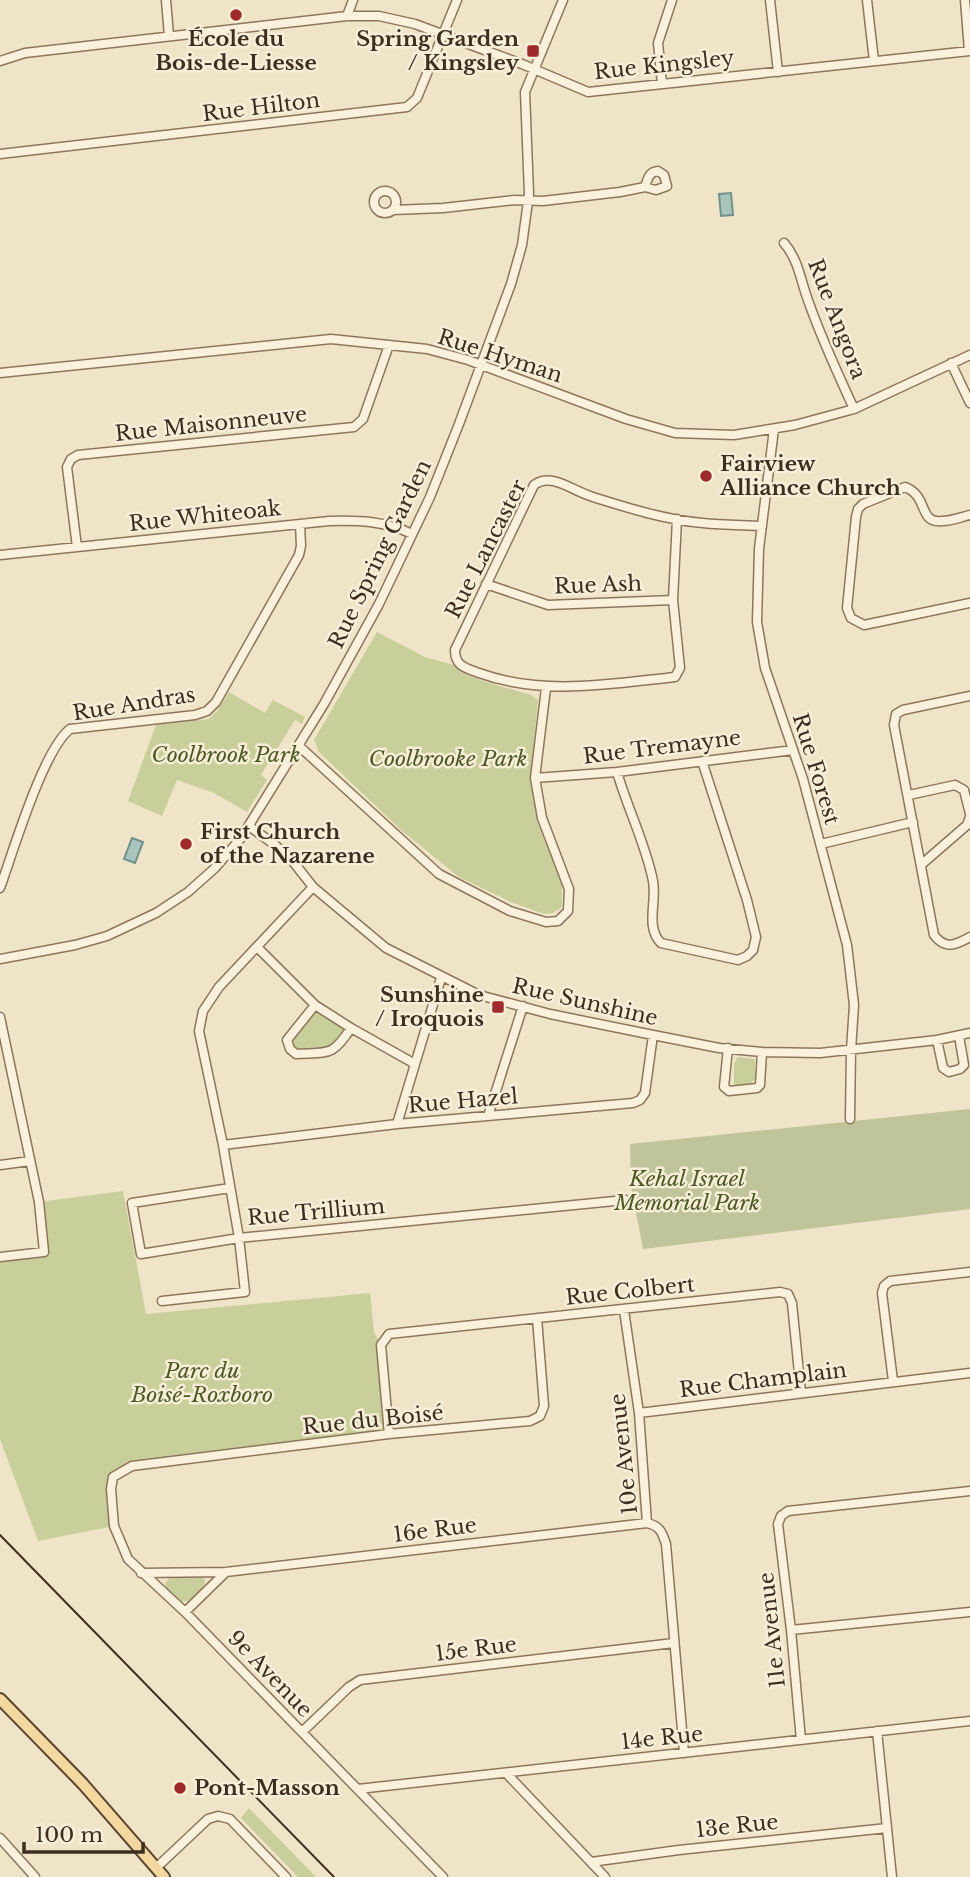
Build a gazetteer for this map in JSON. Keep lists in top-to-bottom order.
{
  "streets": {
    "street": [
      "Rue Kingsley",
      "Rue Hilton",
      "Rue Angora",
      "Rue Hyman",
      "Rue Maisonneuve",
      "Rue Whiteoak",
      "Rue Lancaster",
      "Rue Spring Garden",
      "Rue Ash",
      "Rue Andras",
      "Rue Tremayne",
      "Rue Forest",
      "Rue Sunshine",
      "Rue Hazel",
      "Rue Trillium",
      "Rue Colbert",
      "Rue Champlain",
      "Rue du Boisé",
      "10e Avenue",
      "16e Rue",
      "11e Avenue",
      "15e Rue",
      "9e Avenue",
      "14e Rue",
      "13e Rue"
    ]
  },
  "crossings": [
    ["Rue Kingsley", "Rue Hilton"],
    ["Rue Kingsley", "Rue Spring Garden"],
    ["Rue Angora", "Rue Hyman"],
    ["Rue Hyman", "Rue Maisonneuve"],
    ["Rue Hyman", "Rue Spring Garden"],
    ["Rue Hyman", "Rue Forest"],
    ["Rue Maisonneuve", "Rue Whiteoak"],
    ["Rue Whiteoak", "Rue Spring Garden"],
    ["Rue Whiteoak", "Rue Andras"],
    ["Rue Lancaster", "Rue Ash"],
    ["Rue Lancaster", "Rue Forest"],
    ["Rue Spring Garden", "Rue Sunshine"],
    ["Rue Tremayne", "Rue Forest"],
    ["Rue Forest", "Rue Sunshine"],
    ["Rue Sunshine", "Rue Hazel"],
    ["Rue Sunshine", "Rue Trillium"],
    ["Rue Hazel", "Rue Trillium"],
    ["Rue Colbert", "Rue Champlain"],
    ["Rue Colbert", "Rue du Boisé"],
    ["Rue Colbert", "10e Avenue"],
    ["Rue Champlain", "10e Avenue"],
    ["Rue du Boisé", "9e Avenue"],
    ["10e Avenue", "16e Rue"],
    ["10e Avenue", "15e Rue"],
    ["10e Avenue", "14e Rue"],
    ["16e Rue", "9e Avenue"],
    ["11e Avenue", "14e Rue"],
    ["15e Rue", "9e Avenue"],
    ["9e Avenue", "14e Rue"]
  ],
  "parks": [
    "Coolbrook Park",
    "Coolbrooke Park",
    "Kehal Israel Memorial Park",
    "Parc du Boisé-Roxboro"
  ],
  "places": {
    "other": [
      "École du Bois-de-Liesse",
      "Fairview Alliance Church",
      "First Church of the Nazarene",
      "Pont-Masson"
    ],
    "transit": ["Spring Garden / Kingsley", "Sunshine / Iroquois"]
  },
  "scale_bar": "100 m"
}
